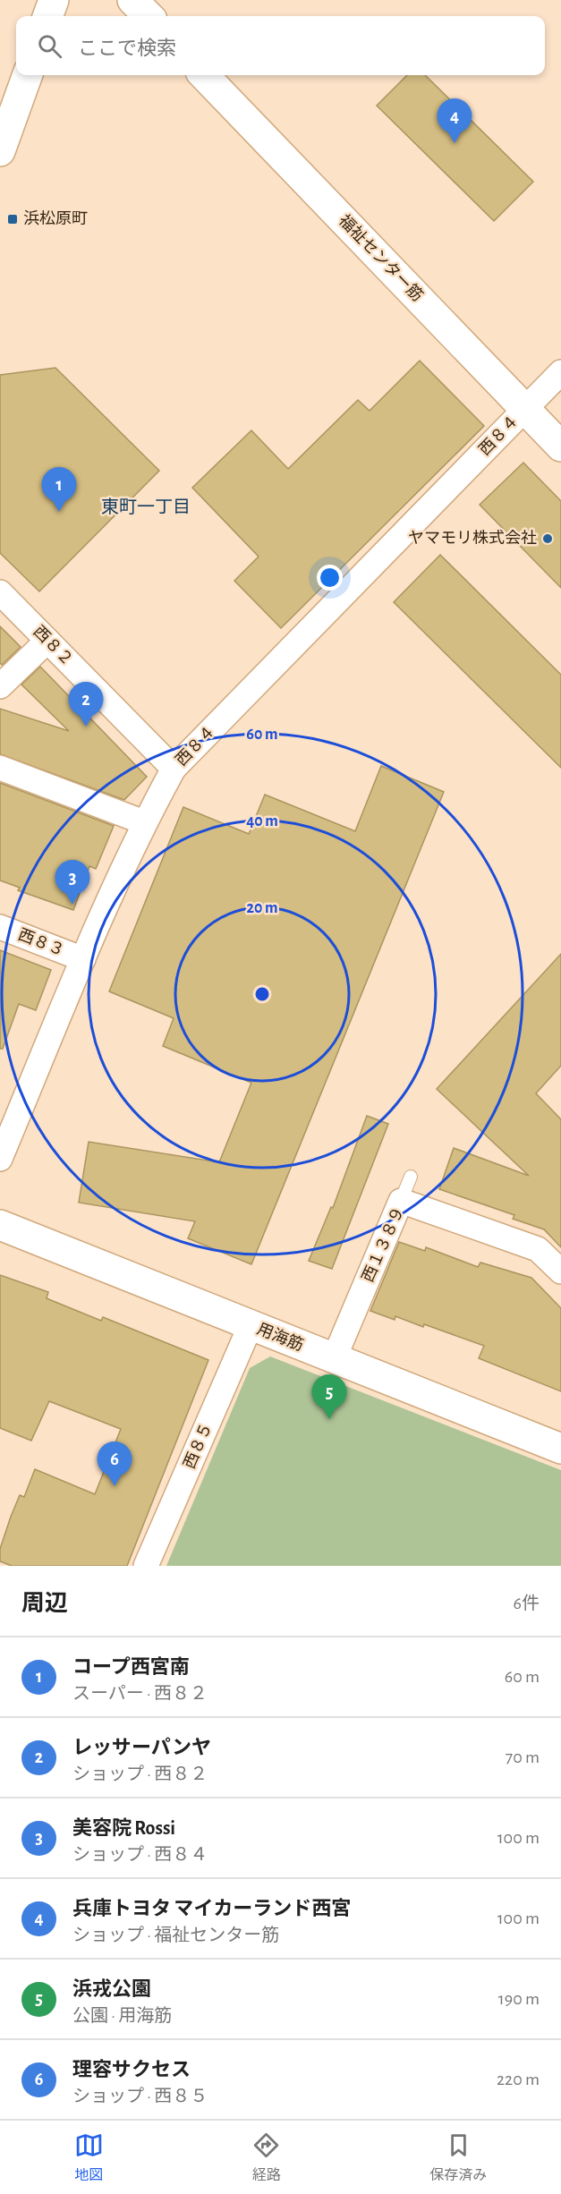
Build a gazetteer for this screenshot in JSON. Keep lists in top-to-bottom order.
{
  "streets": {
    "street": [
      "福祉センター筋",
      "西８４",
      "西８２",
      "西８３",
      "西１３８９",
      "用海筋",
      "西８５"
    ]
  },
  "crossings": [
    ["福祉センター筋", "西８４"],
    ["西８４", "西８２"],
    ["西８４", "西８３"],
    ["西１３８９", "用海筋"],
    ["用海筋", "西８５"]
  ],
  "districts": ["東町一丁目"],
  "places": {
    "transit": ["浜松原町"],
    "other": ["ヤマモリ株式会社"]
  },
  "page": {
    "search": "ここで検索",
    "pins": [
      "4",
      "1",
      "2",
      "3",
      "5",
      "6"
    ],
    "heading": ["周辺", "6件"],
    "list": [
      {
        "mark": "1",
        "name": "コープ西宮南",
        "note": "スーパー · 西８２",
        "value": "60 m"
      },
      {
        "mark": "2",
        "name": "レッサーパンヤ",
        "note": "ショップ · 西８２",
        "value": "70 m"
      },
      {
        "mark": "3",
        "name": "美容院 Rossi",
        "note": "ショップ · 西８４",
        "value": "100 m"
      },
      {
        "mark": "4",
        "name": "兵庫トヨタ マイカーランド西宮",
        "note": "ショップ · 福祉センター筋",
        "value": "100 m"
      },
      {
        "mark": "5",
        "name": "浜戎公園",
        "note": "公園 · 用海筋",
        "value": "190 m"
      },
      {
        "mark": "6",
        "name": "理容サクセス",
        "note": "ショップ · 西８５",
        "value": "220 m"
      }
    ],
    "nav": ["地図", "経路", "保存済み"]
  },
  "rings": ["60 m", "40 m", "20 m"]
}
